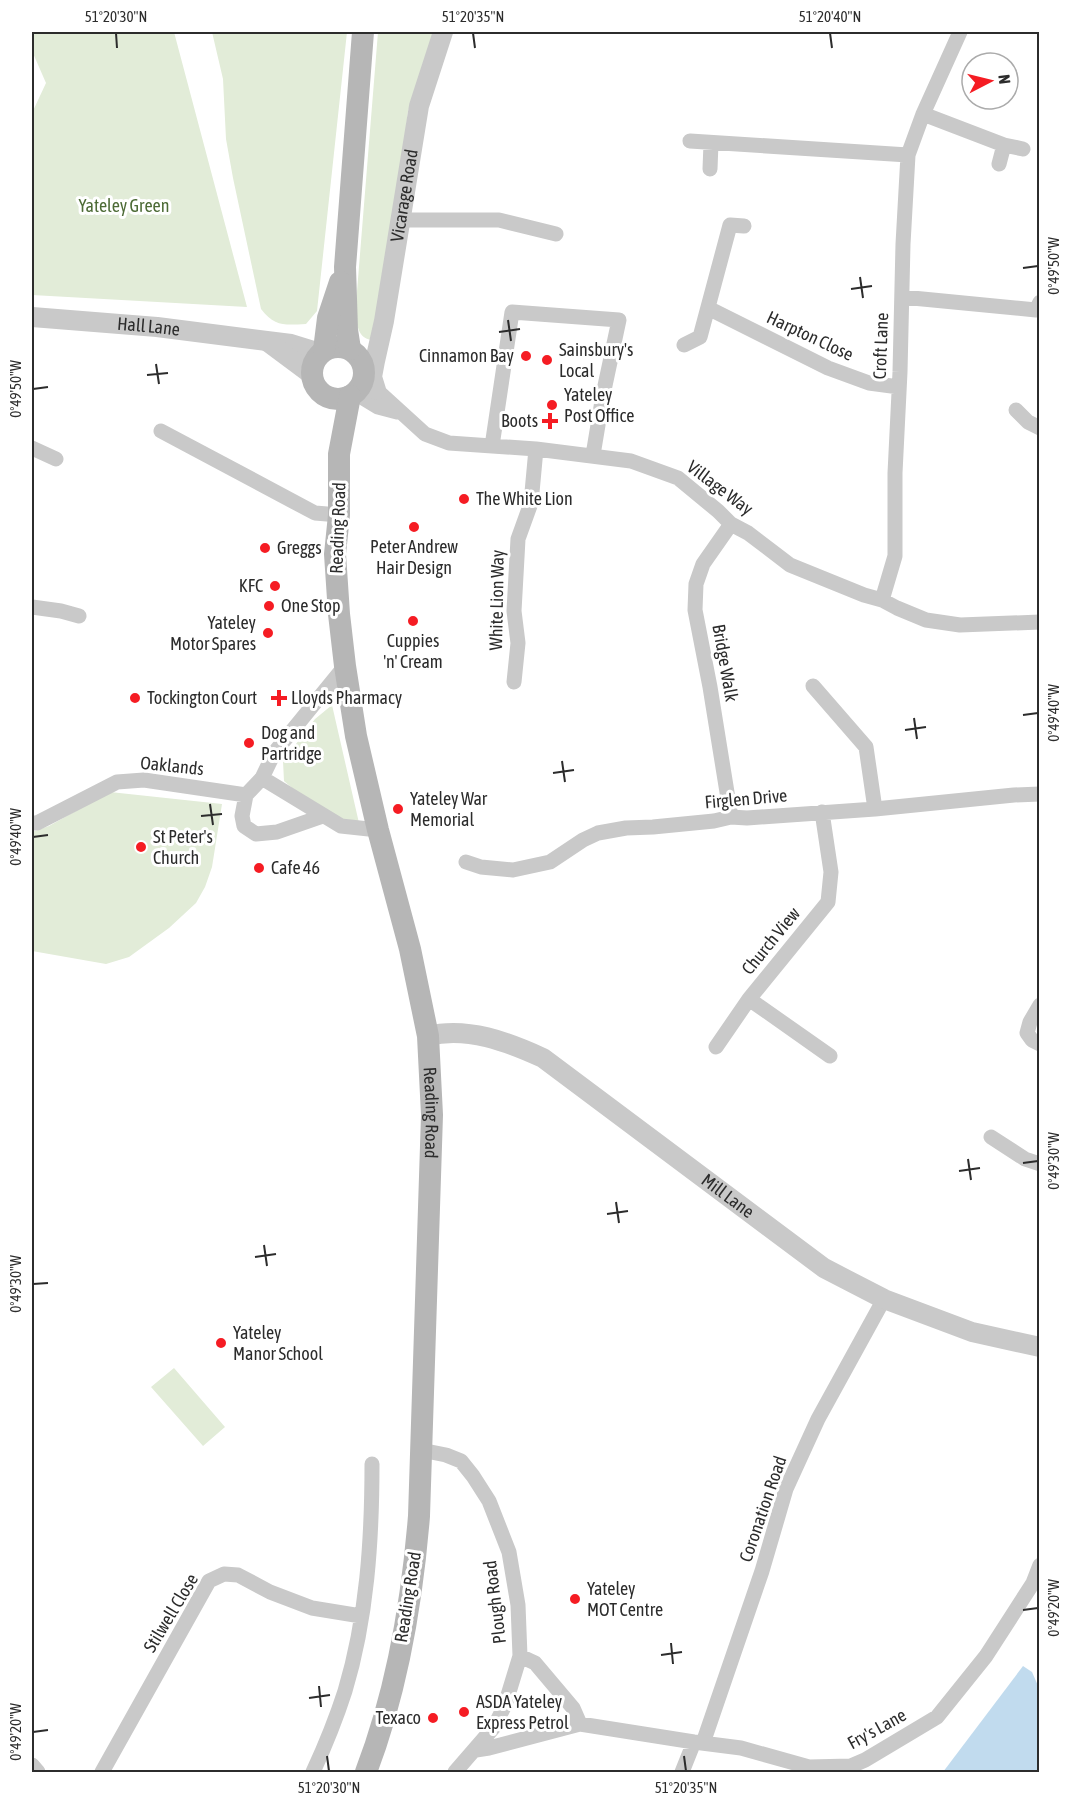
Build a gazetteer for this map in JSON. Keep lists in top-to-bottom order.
{
  "streets": {
    "main road": ["Reading Road"],
    "street": [
      "Vicarage Road",
      "Hall Lane",
      "Harpton Close",
      "Croft Lane",
      "Village Way",
      "White Lion Way",
      "Bridge Walk",
      "Oaklands",
      "Firglen Drive",
      "Church View",
      "Mill Lane",
      "Coronation Road",
      "Plough Road",
      "Stilwell Close",
      "Fry's Lane"
    ]
  },
  "crossings": [
    ["Vicarage Road", "Hall Lane"],
    ["Vicarage Road", "Village Way"],
    ["Vicarage Road", "Reading Road"],
    ["Hall Lane", "Village Way"],
    ["Hall Lane", "Reading Road"],
    ["Harpton Close", "Croft Lane"],
    ["Croft Lane", "Village Way"],
    ["Village Way", "Reading Road"],
    ["Village Way", "White Lion Way"],
    ["Village Way", "Bridge Walk"],
    ["Reading Road", "Mill Lane"],
    ["Reading Road", "Plough Road"],
    ["Bridge Walk", "Firglen Drive"],
    ["Firglen Drive", "Church View"],
    ["Mill Lane", "Coronation Road"],
    ["Coronation Road", "Fry's Lane"],
    ["Plough Road", "Fry's Lane"]
  ],
  "parks": ["Yateley Green"],
  "places": {
    "other": [
      "Cinnamon Bay",
      "Sainsbury's Local",
      "Yateley Post Office",
      "The White Lion",
      "Peter Andrew Hair Design",
      "Greggs",
      "KFC",
      "One Stop",
      "Cuppies 'n' Cream",
      "Yateley Motor Spares",
      "Tockington Court",
      "Dog and Partridge",
      "Yateley War Memorial",
      "St Peter's Church",
      "Cafe 46",
      "Yateley Manor School",
      "Yateley MOT Centre",
      "ASDA Yateley Express Petrol",
      "Texaco"
    ],
    "health": ["Boots", "Lloyds Pharmacy"]
  },
  "north": "right",
  "coordinates": [
    "51°20'30\"N",
    "51°20'35\"N",
    "51°20'40\"N",
    "0°49'50\"W",
    "0°49'40\"W",
    "0°49'30\"W",
    "0°49'20\"W"
  ]
}
